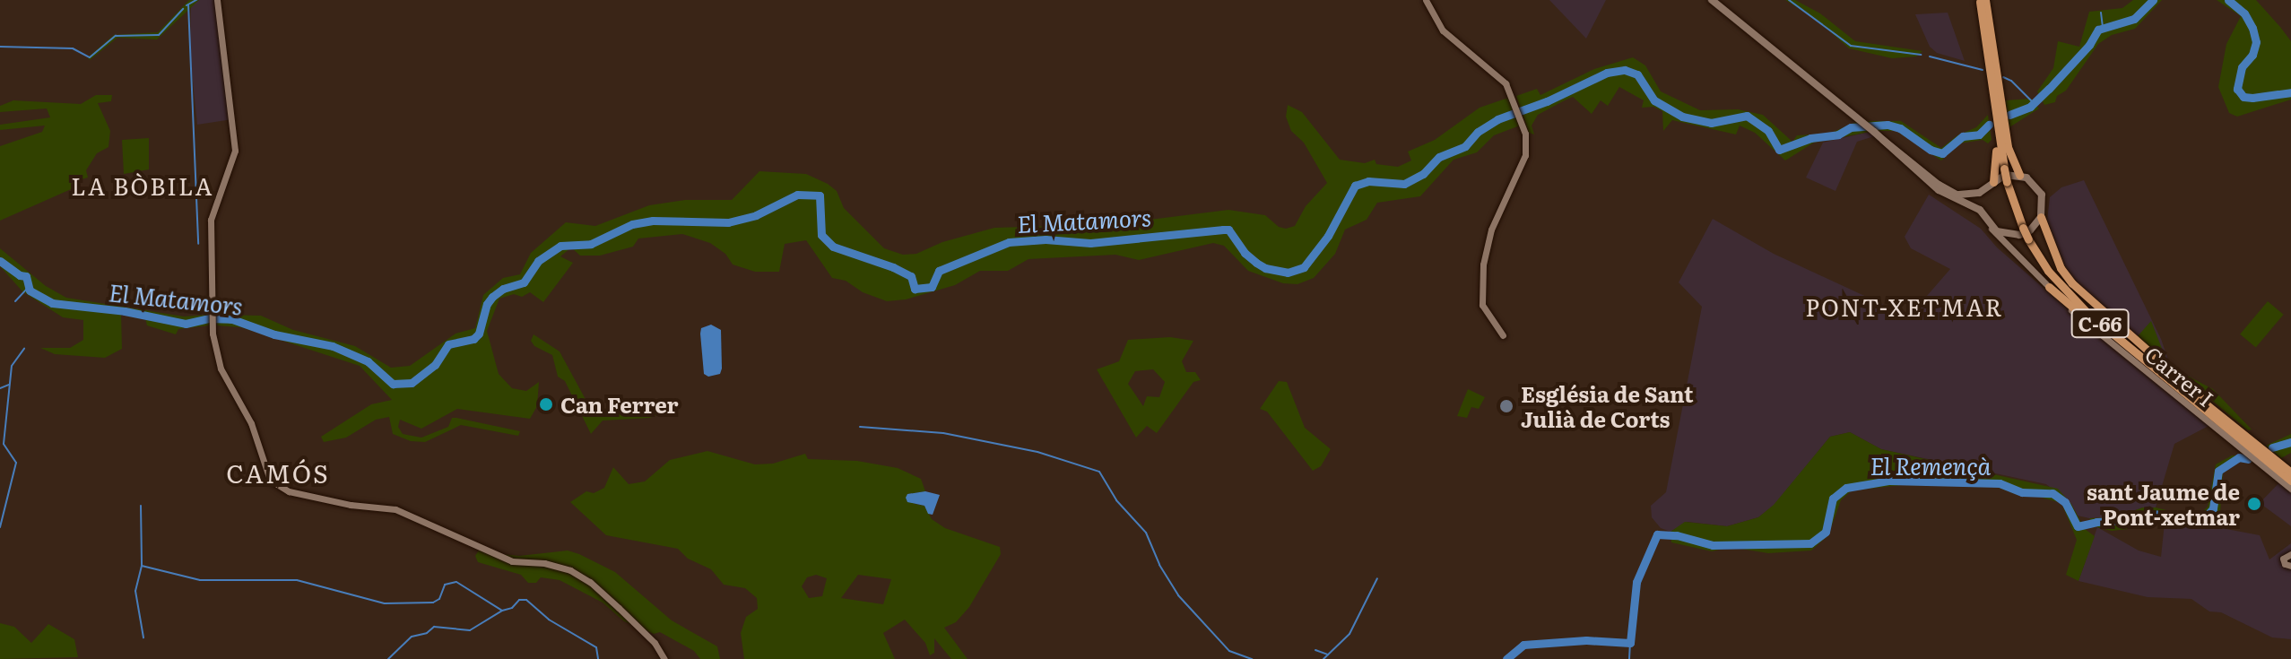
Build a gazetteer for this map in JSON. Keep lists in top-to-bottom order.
{
  "streets": {
    "highway": ["C-66"],
    "street": ["Carrer I"]
  },
  "districts": ["LA BÒBILA", "PONT-XETMAR", "CAMÓS"],
  "water": ["El Matamors", "El Remençà"],
  "places": ["Can Ferrer", "Església de Sant Julià de Corts", "sant Jaume de Pont-xetmar"]
}
